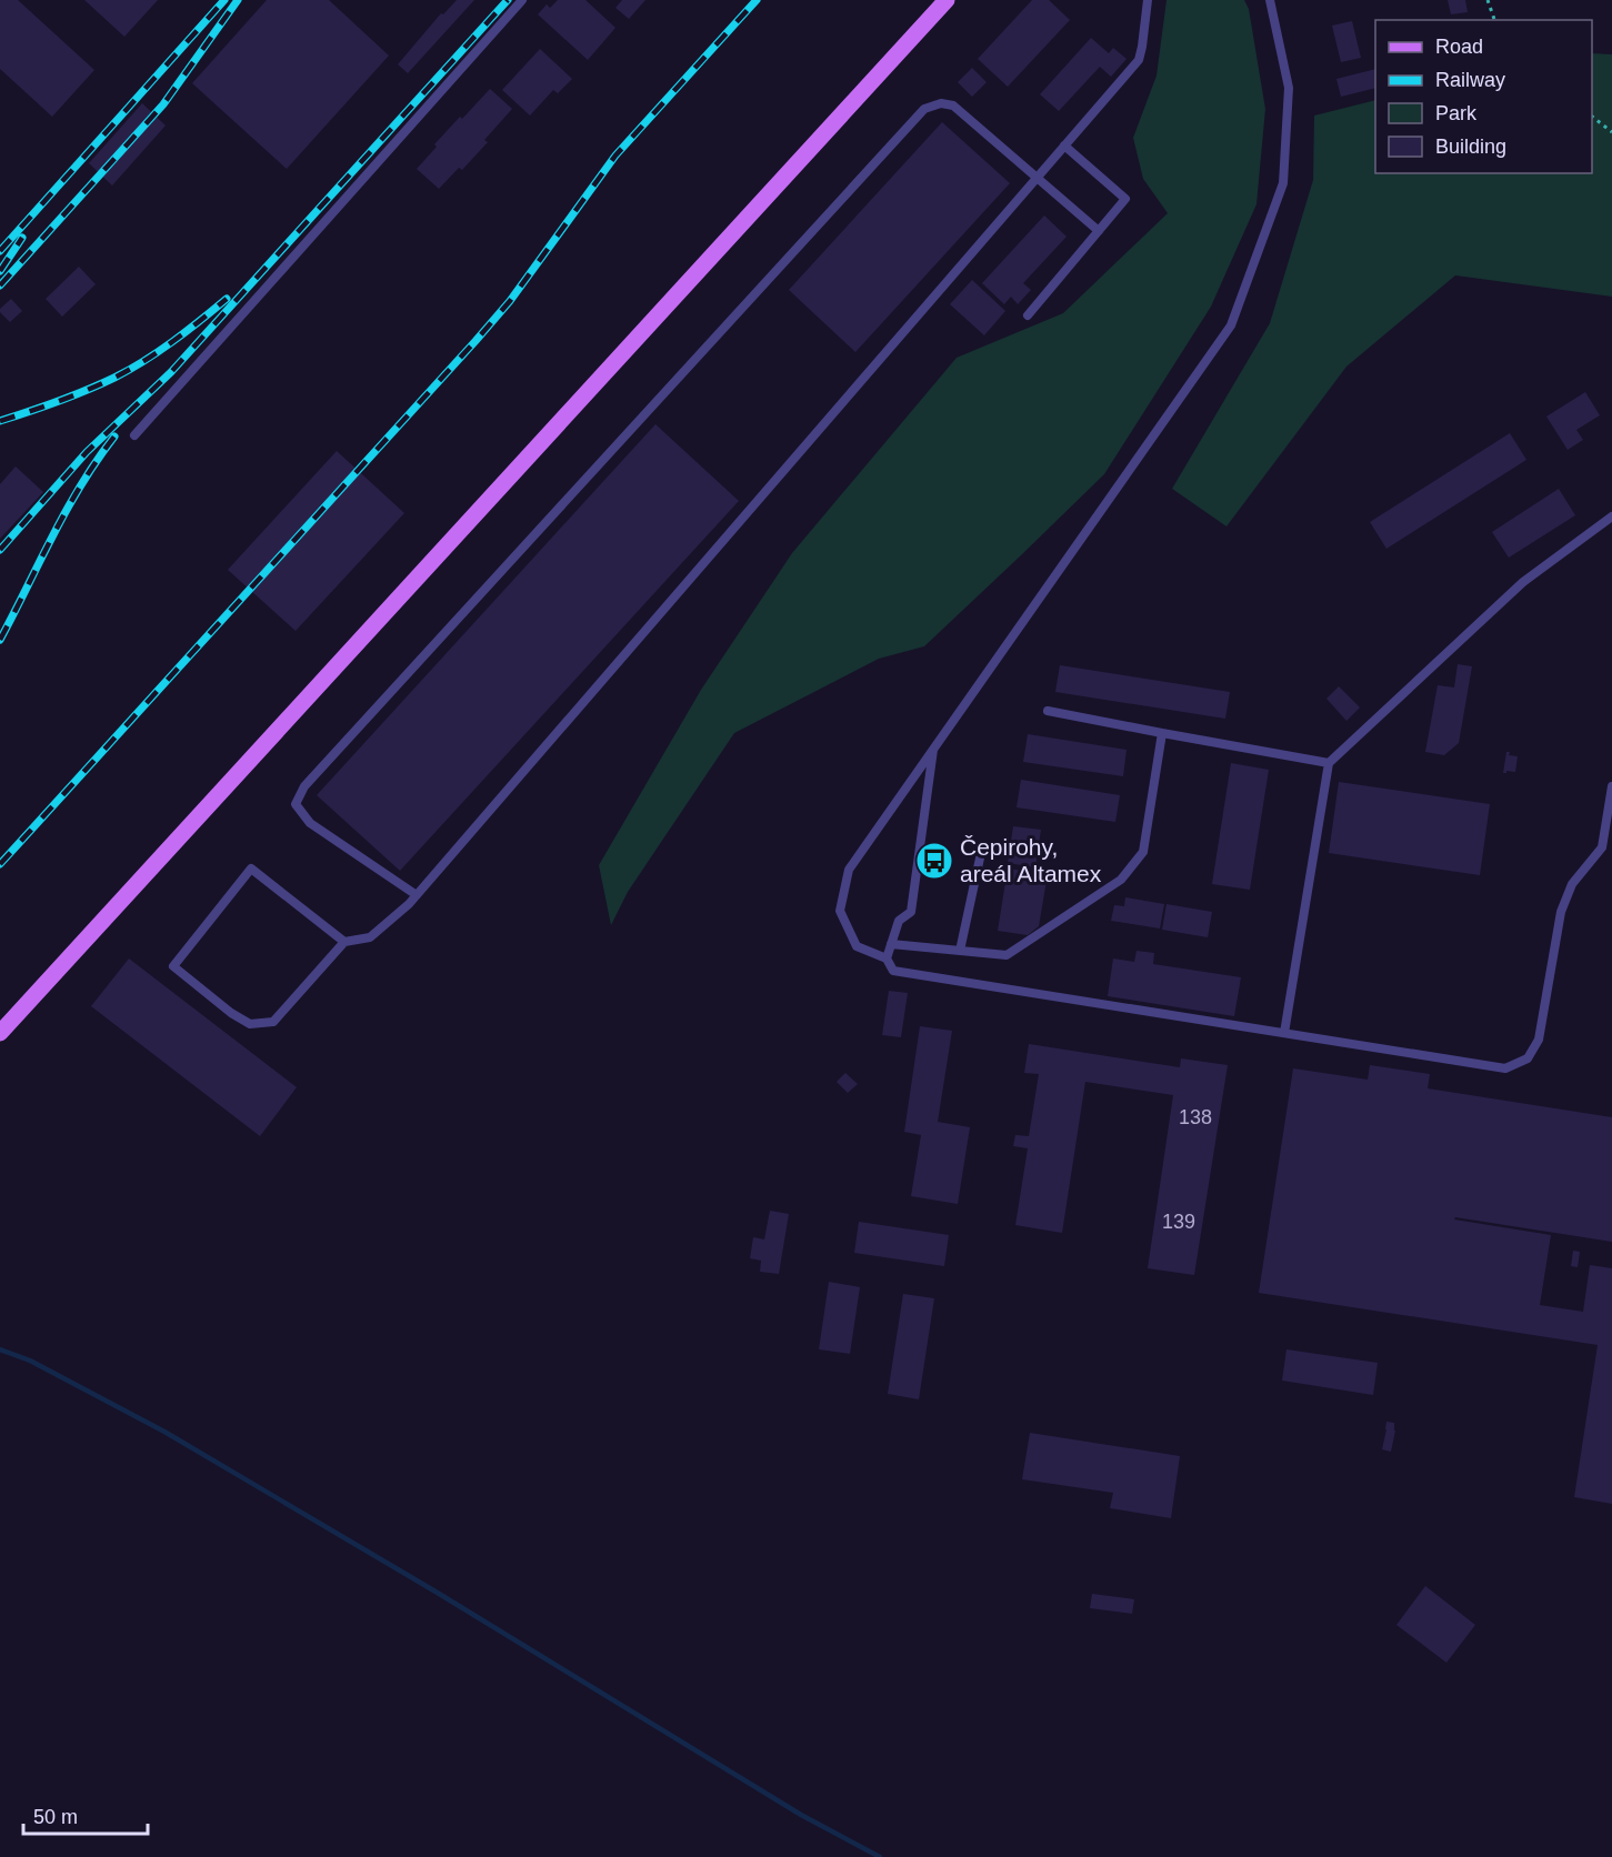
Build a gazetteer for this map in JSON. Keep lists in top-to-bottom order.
{
  "places": {
    "bus stop": ["Čepirohy, areál Altamex"]
  },
  "house_numbers": ["138", "139"],
  "legend": [
    "Road",
    "Railway",
    "Park",
    "Building"
  ],
  "scale_bar": "50 m"
}
